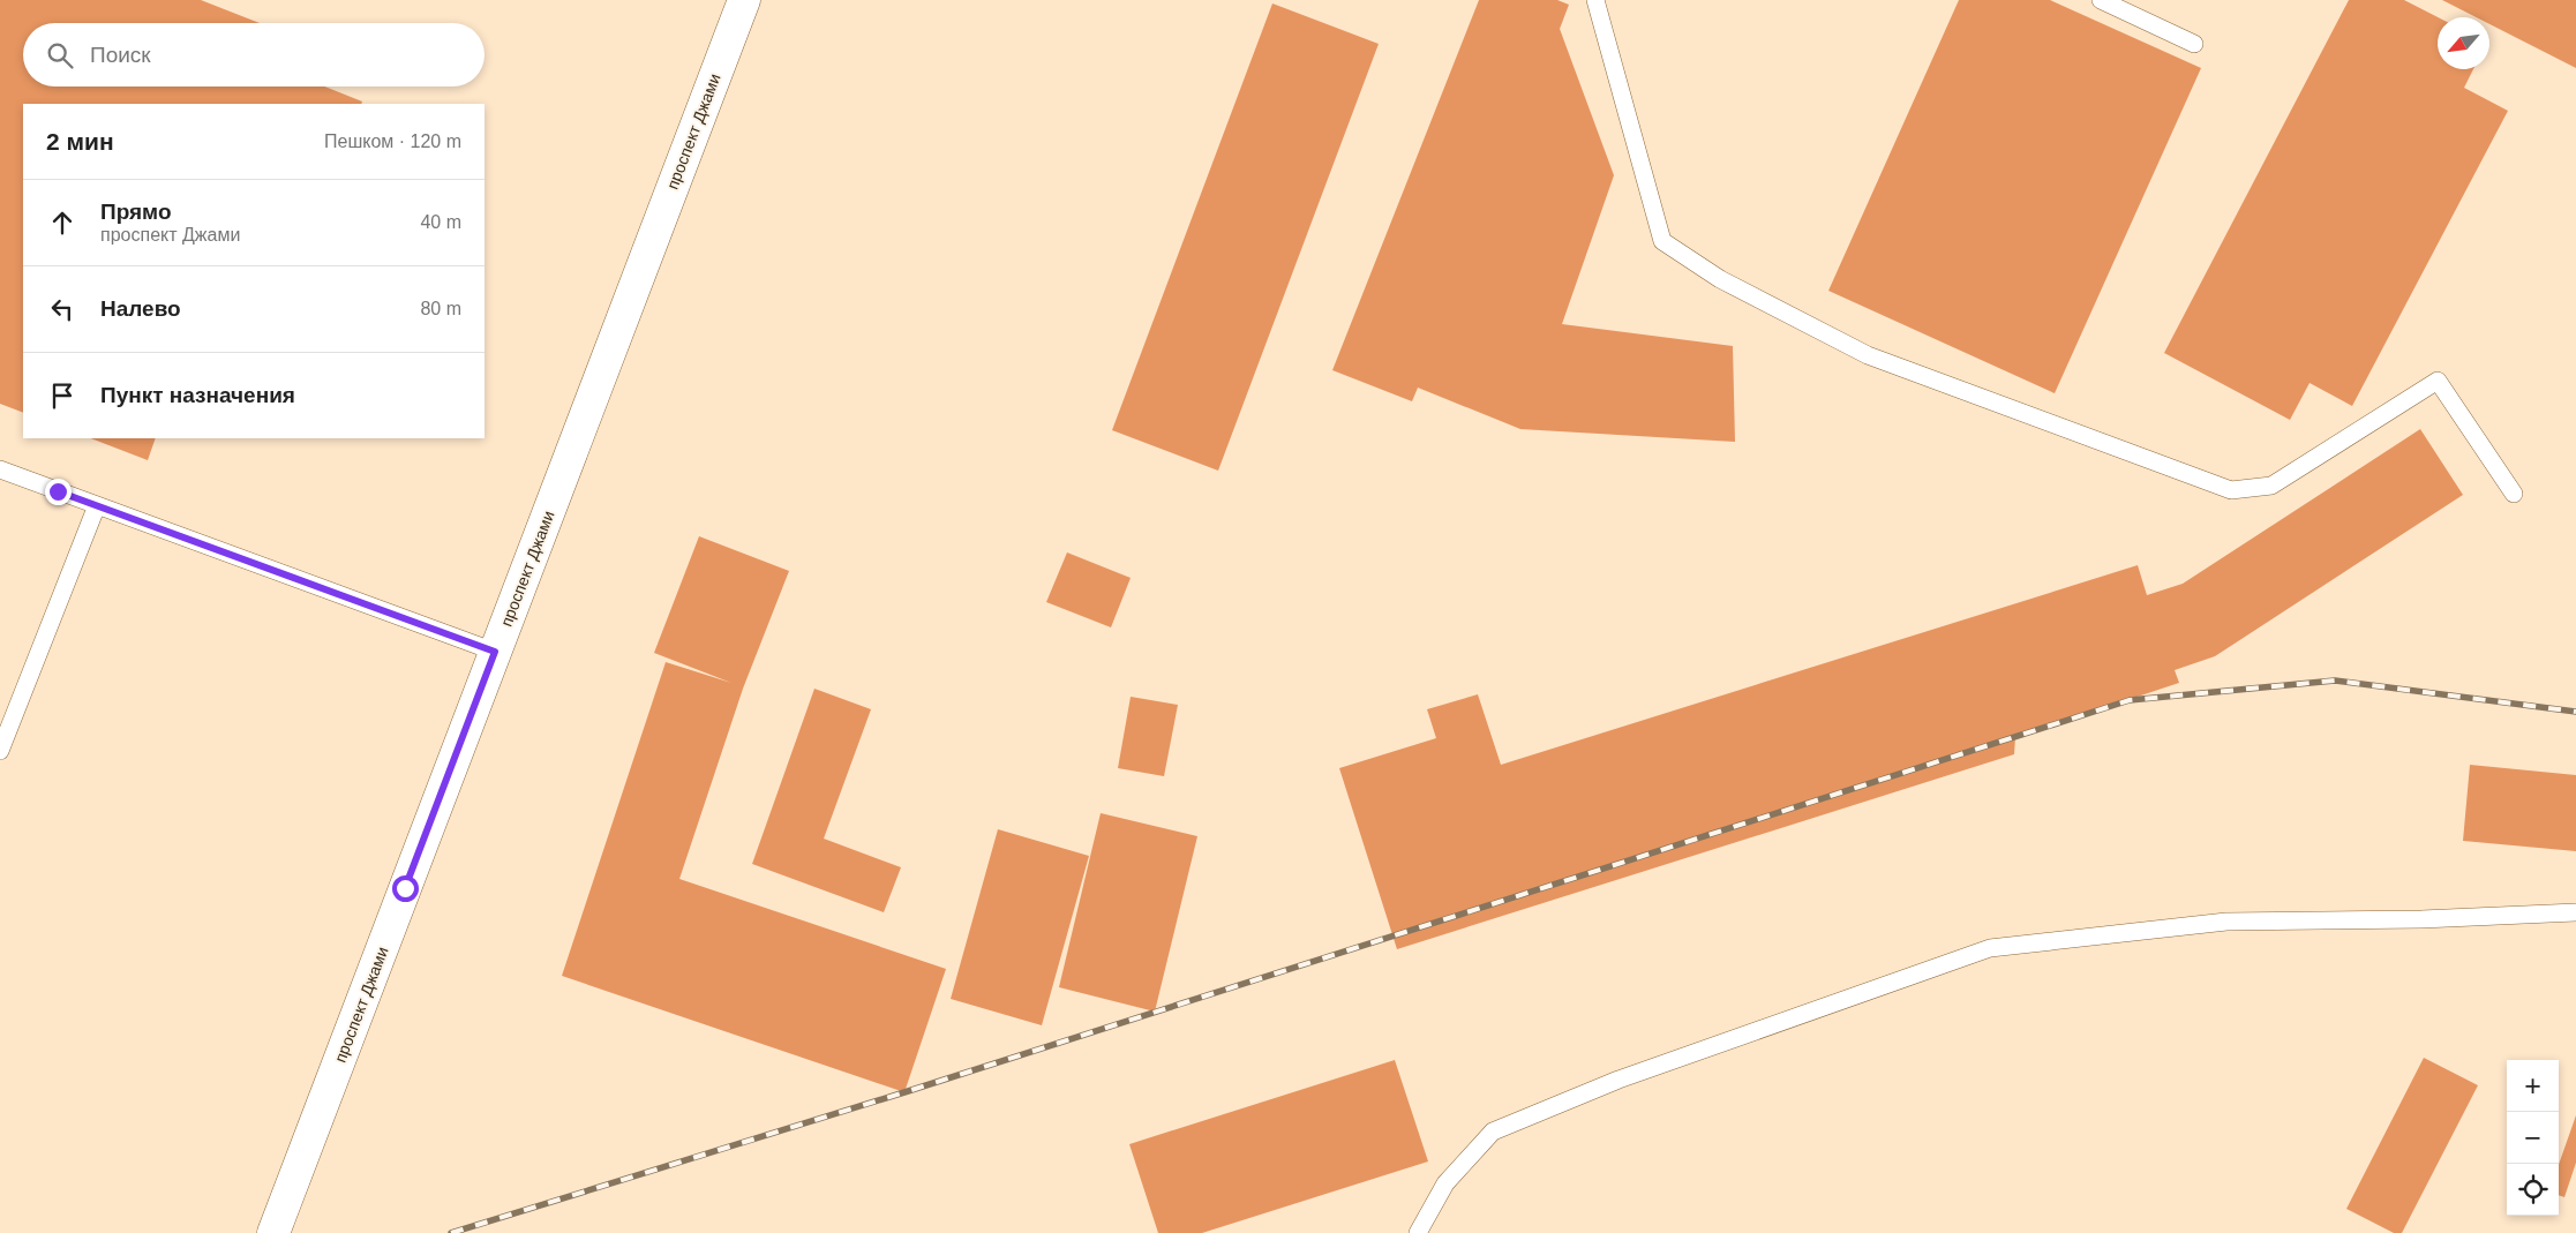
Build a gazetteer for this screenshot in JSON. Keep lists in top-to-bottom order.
{
  "streets": {
    "street": ["проспект Джами"]
  },
  "north": "bottom left",
  "page": {
    "search": "Поиск",
    "heading": ["2 мин", "Пешком · 120 m"],
    "list": [
      ["Прямо", "проспект Джами", "40 m"],
      ["Налево", "80 m"],
      "Пункт назначения"
    ],
    "map_buttons": ["+", "−"]
  }
}
